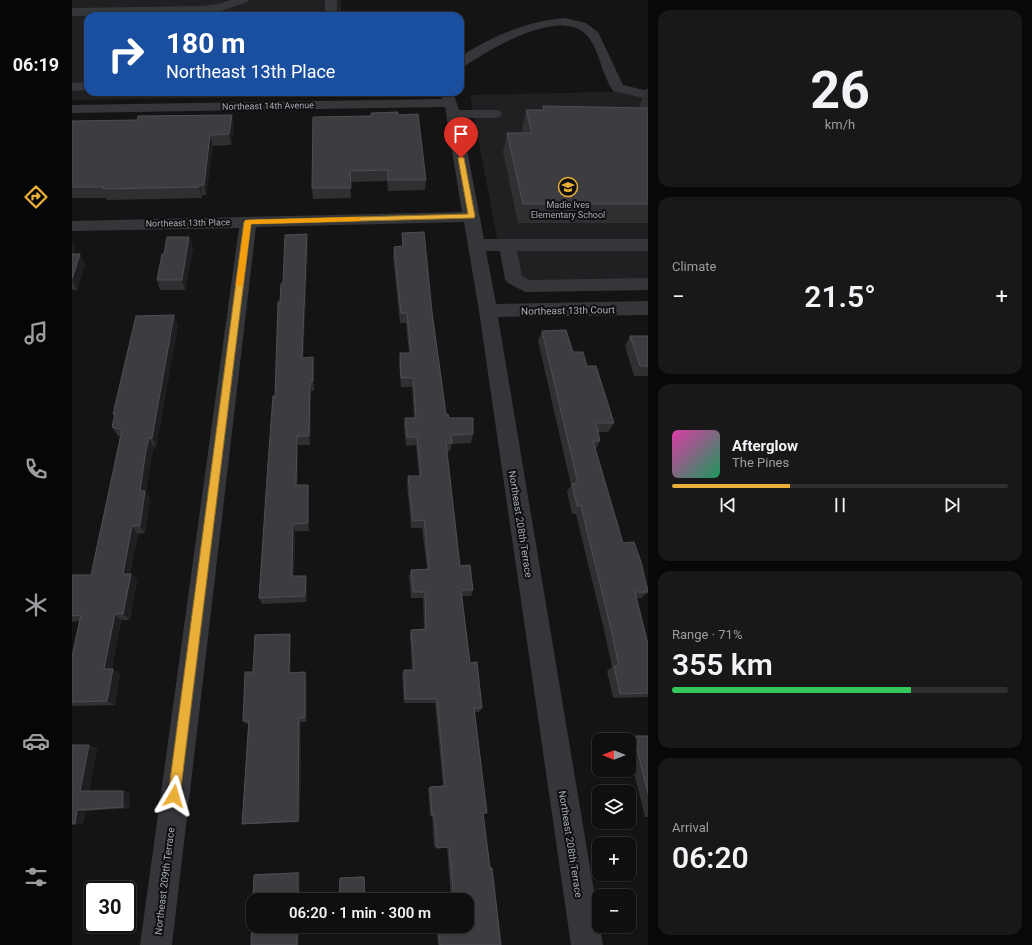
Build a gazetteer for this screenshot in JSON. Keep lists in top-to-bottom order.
{
  "streets": {
    "street": [
      "Northeast 14th Avenue",
      "Northeast 13th Place",
      "Northeast 13th Court",
      "Northeast 208th Terrace",
      "Northeast 209th Terrace"
    ]
  },
  "crossings": [
    ["Northeast 14th Avenue", "Northeast 208th Terrace"],
    ["Northeast 13th Place", "Northeast 208th Terrace"],
    ["Northeast 13th Place", "Northeast 209th Terrace"],
    ["Northeast 13th Court", "Northeast 208th Terrace"]
  ],
  "places": {
    "school or university": ["Madie Ives Elementary School"]
  },
  "north": "left",
  "page": {
    "tabs": "06:19",
    "tile": [
      ["26", "km/h"],
      "Climate",
      ["Range · 71%", "355 km"],
      ["Arrival", "06:20"]
    ],
    "turn": ["180 m", "Northeast 13th Place"],
    "heat": ["−", "21.5°", "+"],
    "song": ["Afterglow", "The Pines"],
    "map_buttons": ["+", "−"],
    "limit": "30",
    "trip": "06:20 · 1 min · 300 m"
  }
}
